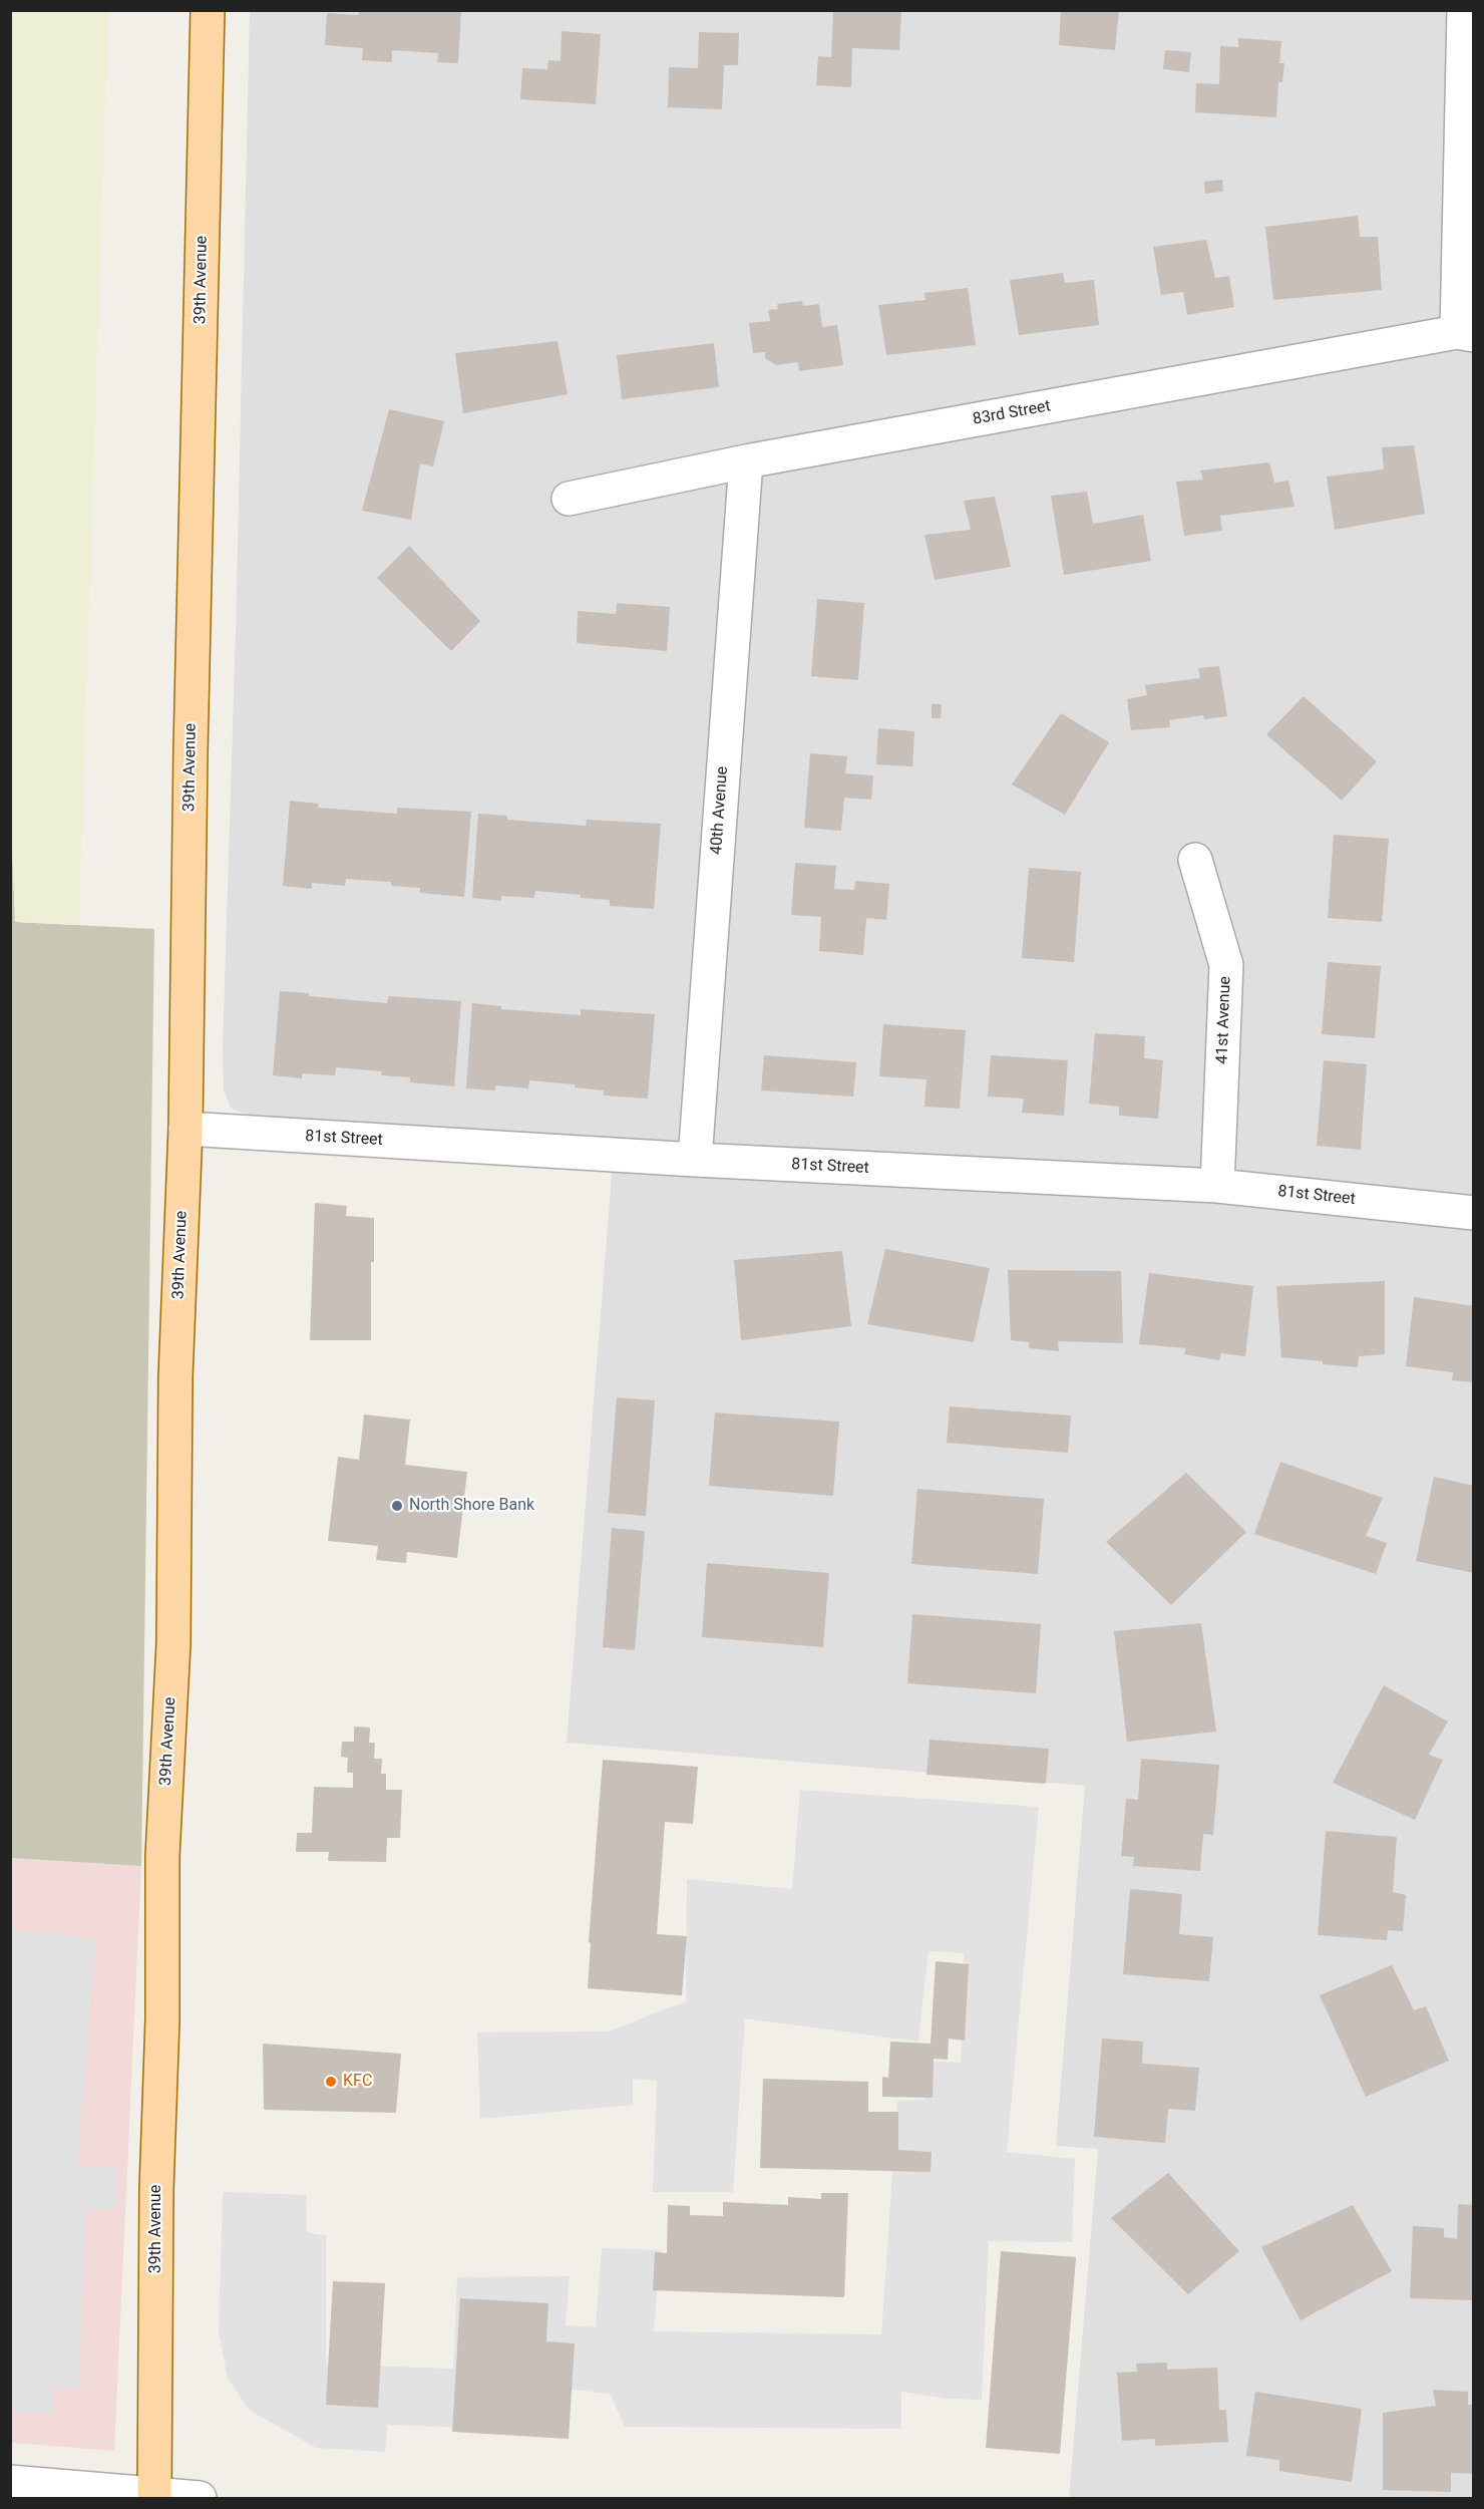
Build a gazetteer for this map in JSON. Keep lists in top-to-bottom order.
{
  "streets": {
    "main road": ["39th Avenue"],
    "street": [
      "83rd Street",
      "40th Avenue",
      "41st Avenue",
      "81st Street"
    ]
  },
  "crossings": [
    ["39th Avenue", "81st Street"],
    ["83rd Street", "40th Avenue"],
    ["40th Avenue", "81st Street"],
    ["41st Avenue", "81st Street"]
  ],
  "places": ["North Shore Bank", "KFC"]
}
